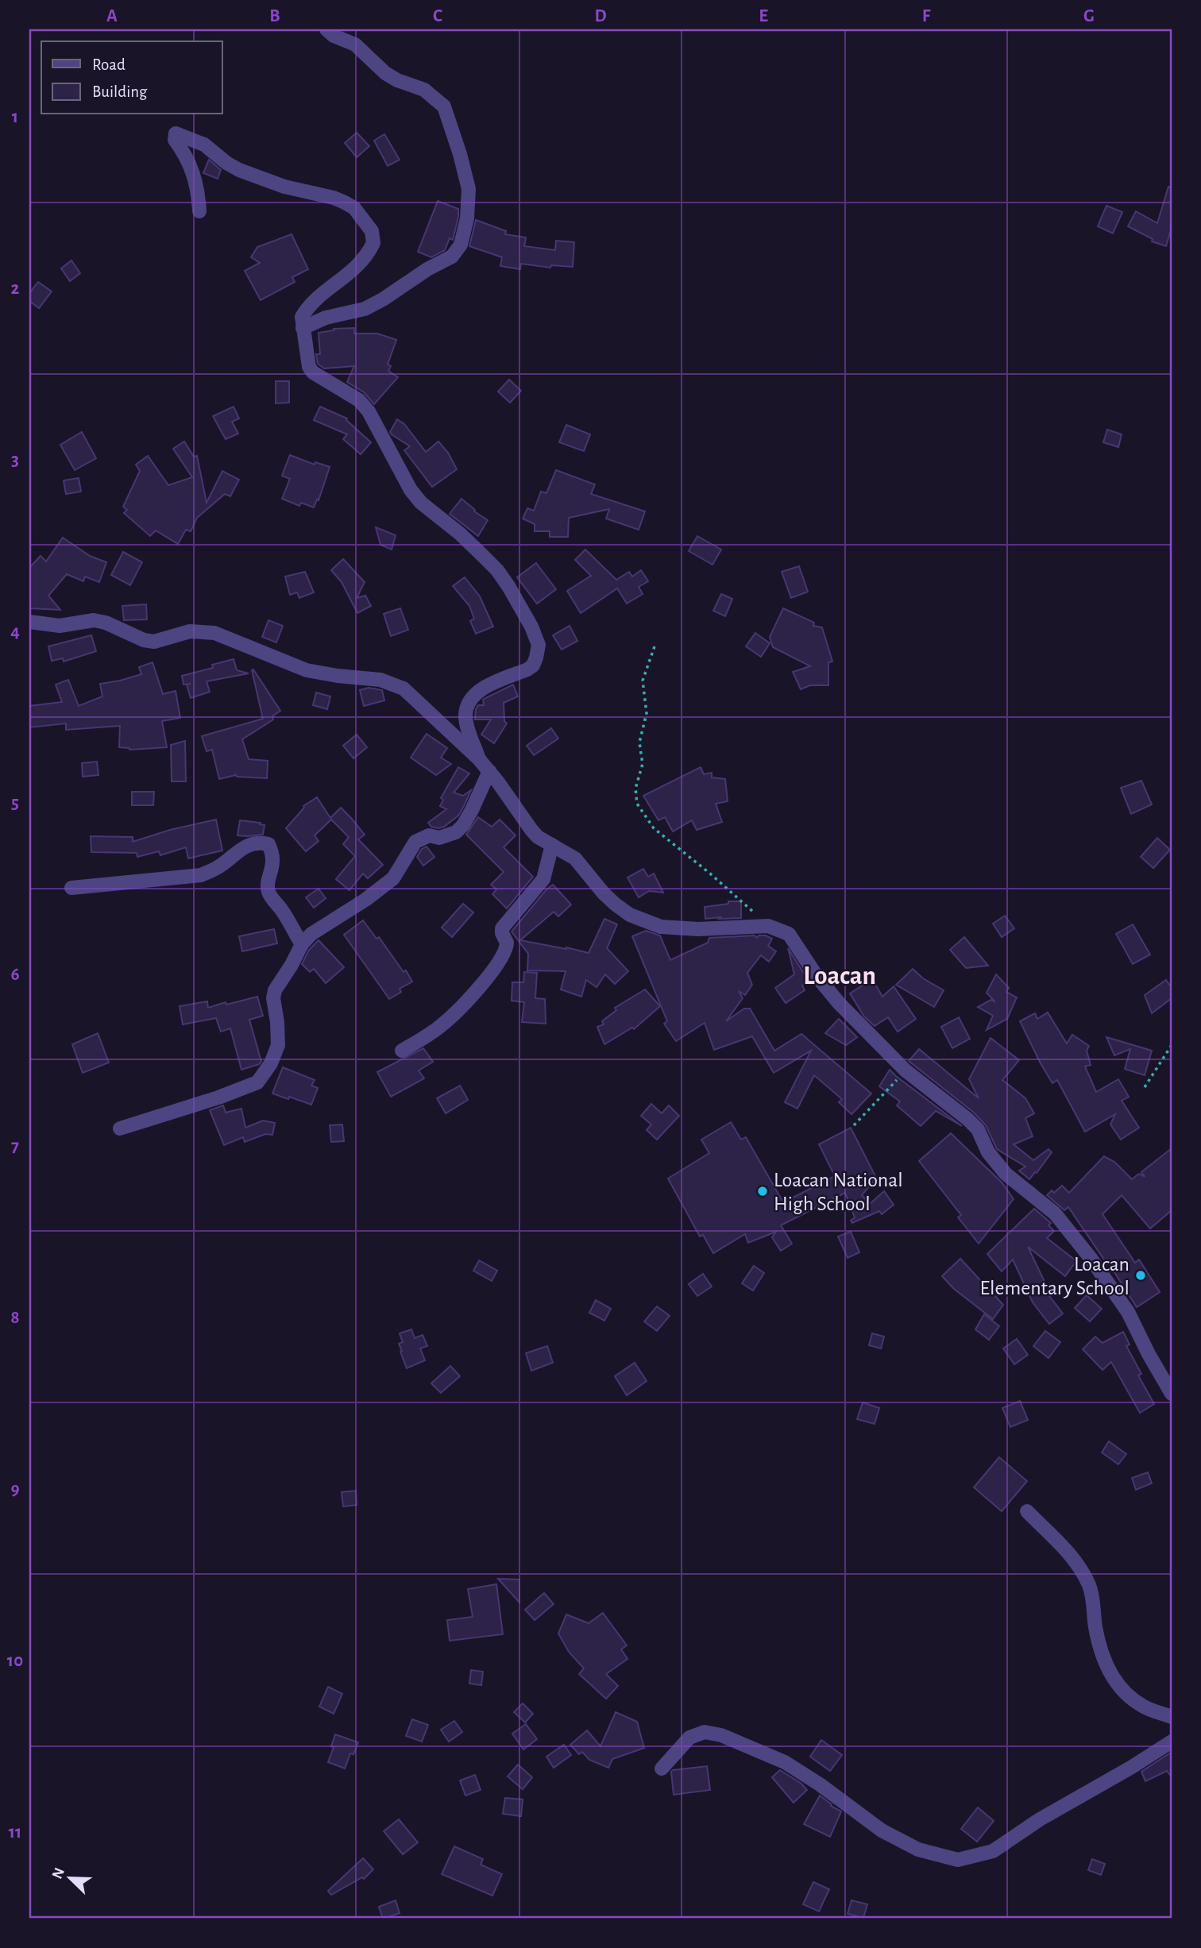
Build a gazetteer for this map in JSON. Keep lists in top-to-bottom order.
{
  "districts": ["Loacan"],
  "places": ["Loacan National High School", "Loacan Elementary School"],
  "legend": ["Road", "Building"],
  "north": "top left",
  "grid": {
    "columns": [
      "A",
      "B",
      "C",
      "D",
      "E",
      "F",
      "G"
    ],
    "rows": [
      "1",
      "2",
      "3",
      "4",
      "5",
      "6",
      "7",
      "8",
      "9",
      "10",
      "11"
    ]
  }
}
